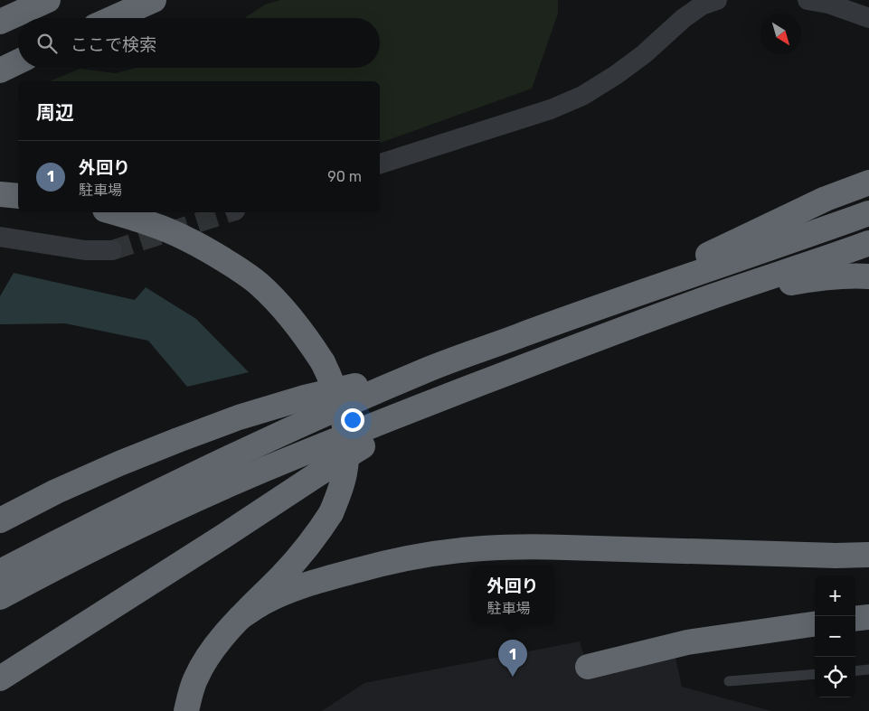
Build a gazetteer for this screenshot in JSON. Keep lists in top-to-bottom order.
{
  "north": "bottom right",
  "page": {
    "search": "ここで検索",
    "heading": "周辺",
    "list": [
      {
        "mark": "1",
        "name": "外回り",
        "note": "駐車場",
        "value": "90 m"
      }
    ],
    "popup": ["外回り", "駐車場"],
    "map_buttons": ["+", "−"],
    "pins": "1"
  }
}
